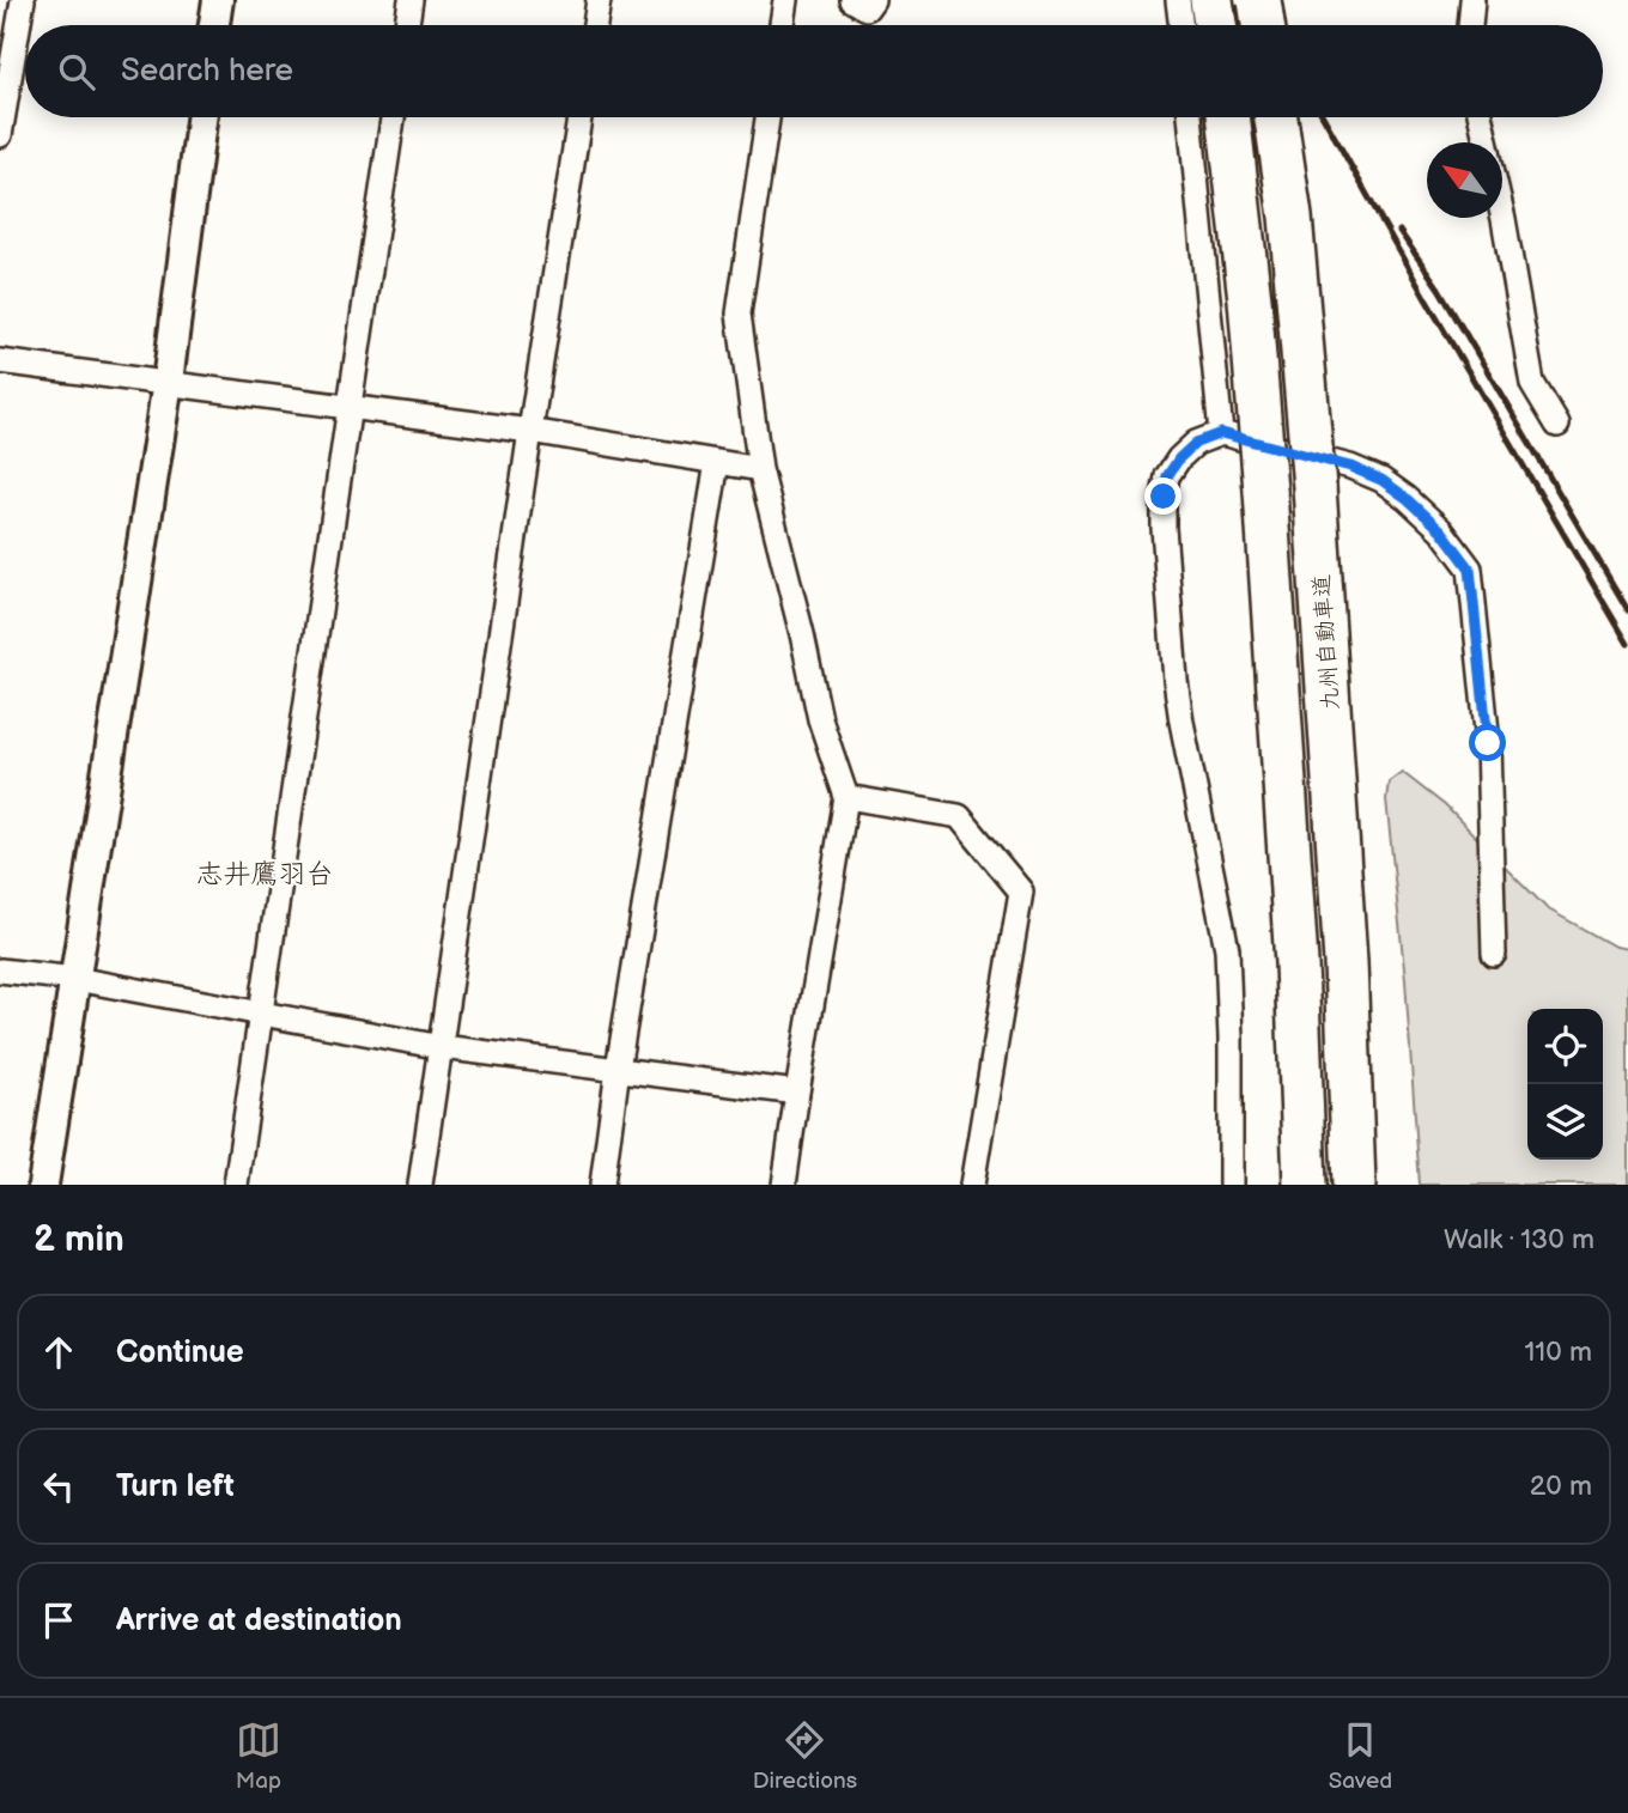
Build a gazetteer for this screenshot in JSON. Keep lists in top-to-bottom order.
{
  "streets": {
    "highway": ["九州自動車道"]
  },
  "districts": ["志井鷹羽台"],
  "north": "top left",
  "page": {
    "search": "Search here",
    "heading": ["2 min", "Walk · 130 m"],
    "list": [
      ["Continue", "110 m"],
      ["Turn left", "20 m"],
      "Arrive at destination"
    ],
    "nav": ["Map", "Directions", "Saved"]
  }
}
